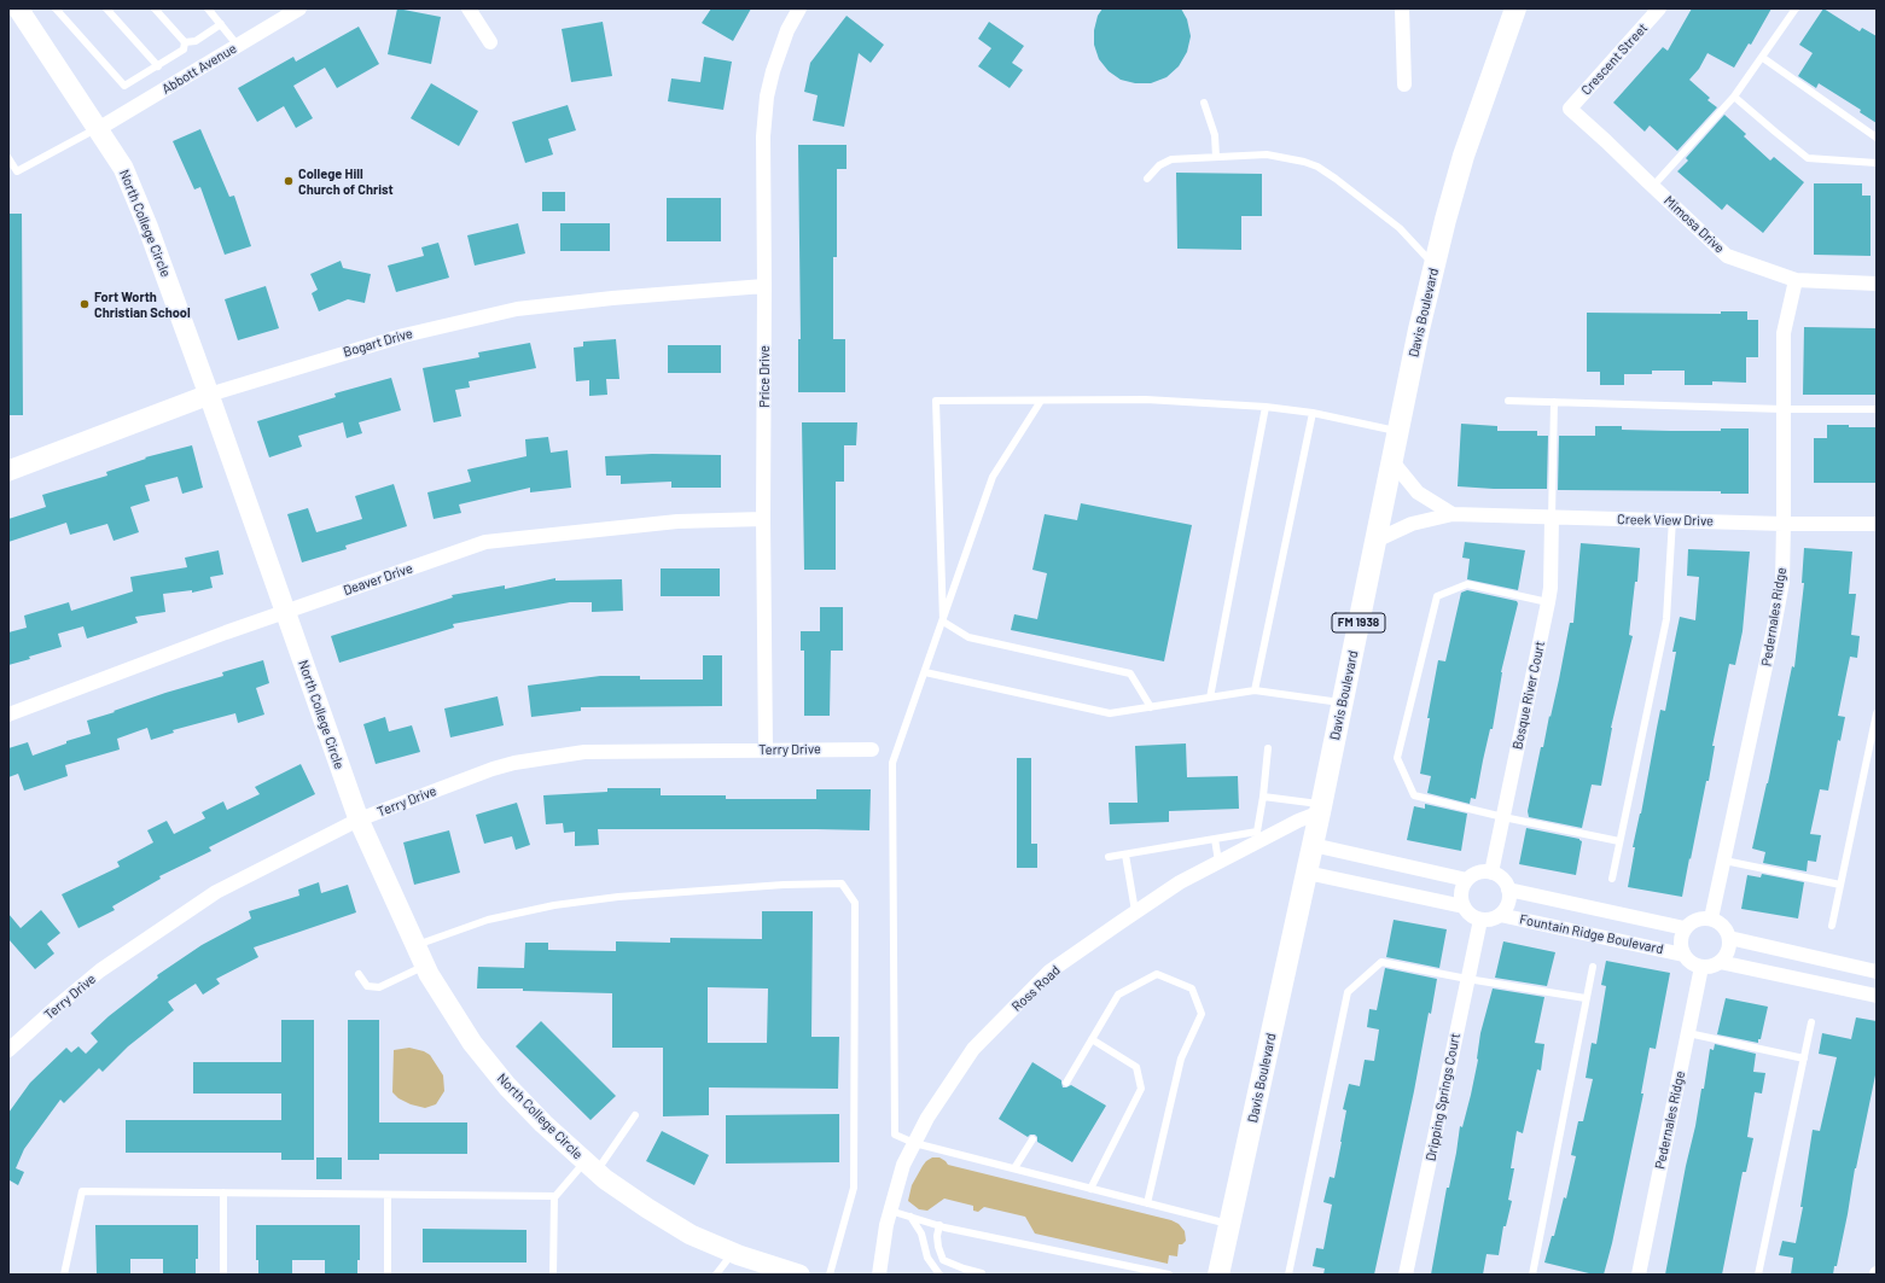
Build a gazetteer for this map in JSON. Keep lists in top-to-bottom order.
{
  "streets": {
    "main road": ["Davis Boulevard", "FM 1938"],
    "street": [
      "Crescent Street",
      "Abbott Avenue",
      "North College Circle",
      "Mimosa Drive",
      "Bogart Drive",
      "Price Drive",
      "Creek View Drive",
      "Deaver Drive",
      "Pedernales Ridge",
      "Bosque River Court",
      "Terry Drive",
      "Fountain Ridge Boulevard",
      "Ross Road",
      "Dripping Springs Court"
    ]
  },
  "crossings": [
    ["Crescent Street", "Mimosa Drive"],
    ["Abbott Avenue", "North College Circle"],
    ["North College Circle", "Bogart Drive"],
    ["North College Circle", "Deaver Drive"],
    ["North College Circle", "Terry Drive"],
    ["Mimosa Drive", "Pedernales Ridge"],
    ["Davis Boulevard", "Creek View Drive"],
    ["Davis Boulevard", "Ross Road"],
    ["Bogart Drive", "Price Drive"],
    ["Price Drive", "Deaver Drive"],
    ["Price Drive", "Terry Drive"],
    ["Creek View Drive", "Pedernales Ridge"],
    ["Creek View Drive", "Bosque River Court"],
    ["Pedernales Ridge", "Fountain Ridge Boulevard"],
    ["Bosque River Court", "Fountain Ridge Boulevard"],
    ["Bosque River Court", "Dripping Springs Court"],
    ["Fountain Ridge Boulevard", "Dripping Springs Court"]
  ],
  "places": ["College Hill Church of Christ", "Fort Worth Christian School"]
}
